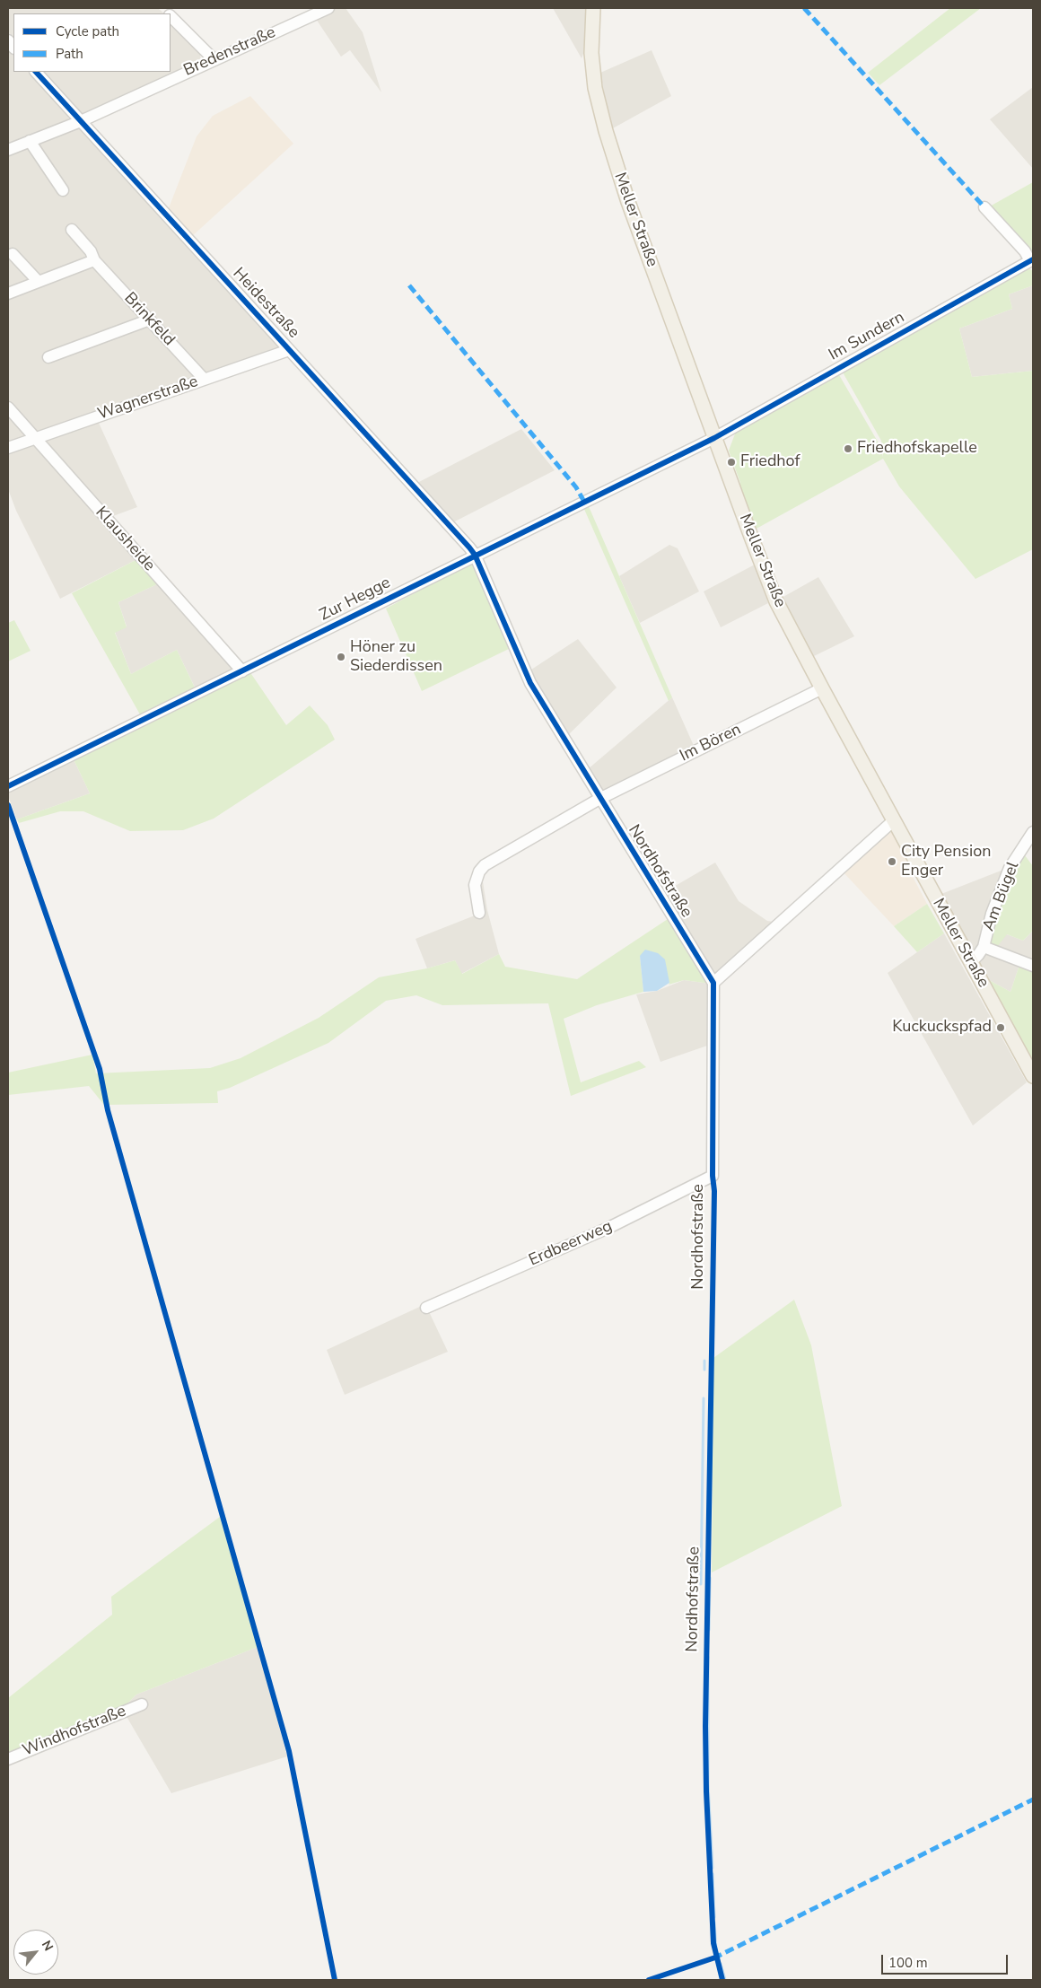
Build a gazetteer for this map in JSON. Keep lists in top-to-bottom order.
{
  "streets": {
    "main road": ["Meller Straße"],
    "street": [
      "Bredenstraße",
      "Heidestraße",
      "Brinkfeld",
      "Im Sundern",
      "Wagnerstraße",
      "Klausheide",
      "Zur Hegge",
      "Im Bören",
      "Nordhofstraße",
      "Am Bügel",
      "Erdbeerweg",
      "Windhofstraße"
    ]
  },
  "crossings": [
    ["Bredenstraße", "Heidestraße"],
    ["Meller Straße", "Im Sundern"],
    ["Meller Straße", "Zur Hegge"],
    ["Meller Straße", "Im Bören"],
    ["Meller Straße", "Am Bügel"],
    ["Heidestraße", "Wagnerstraße"],
    ["Heidestraße", "Zur Hegge"],
    ["Heidestraße", "Nordhofstraße"],
    ["Brinkfeld", "Wagnerstraße"],
    ["Im Sundern", "Zur Hegge"],
    ["Wagnerstraße", "Klausheide"],
    ["Klausheide", "Zur Hegge"],
    ["Zur Hegge", "Nordhofstraße"],
    ["Im Bören", "Nordhofstraße"],
    ["Nordhofstraße", "Erdbeerweg"]
  ],
  "places": [
    "Friedhofskapelle",
    "Friedhof",
    "Höner zu Siederdissen",
    "City Pension Enger",
    "Kuckuckspfad"
  ],
  "legend": ["Cycle path", "Path"],
  "scale_bar": "100 m",
  "north": "top right"
}
